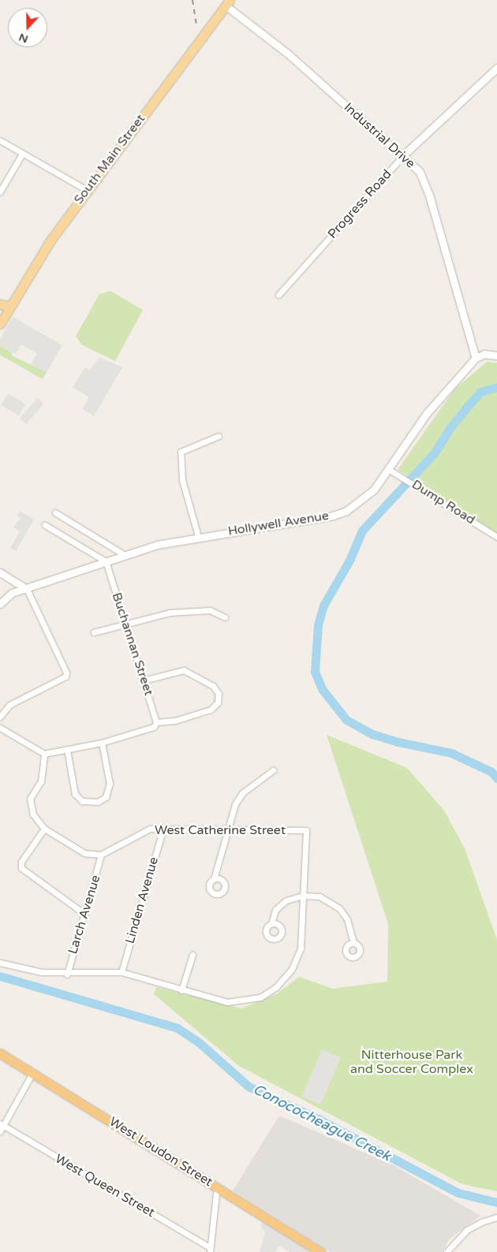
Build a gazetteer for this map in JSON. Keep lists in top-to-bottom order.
{
  "streets": {
    "highway": ["West Loudon Street"],
    "main road": ["South Main Street"],
    "street": [
      "Industrial Drive",
      "Progress Road",
      "Dump Road",
      "Hollywell Avenue",
      "Buchannan Street",
      "West Catherine Street",
      "Linden Avenue",
      "Larch Avenue",
      "West Queen Street"
    ]
  },
  "crossings": [
    ["Industrial Drive", "South Main Street"],
    ["Industrial Drive", "Progress Road"],
    ["Industrial Drive", "Hollywell Avenue"],
    ["Dump Road", "Hollywell Avenue"],
    ["Hollywell Avenue", "Buchannan Street"],
    ["West Catherine Street", "Linden Avenue"],
    ["West Catherine Street", "Larch Avenue"]
  ],
  "water": ["Conococheague Creek"],
  "parks": ["Nitterhouse Park and Soccer Complex"],
  "north": "bottom"
}
